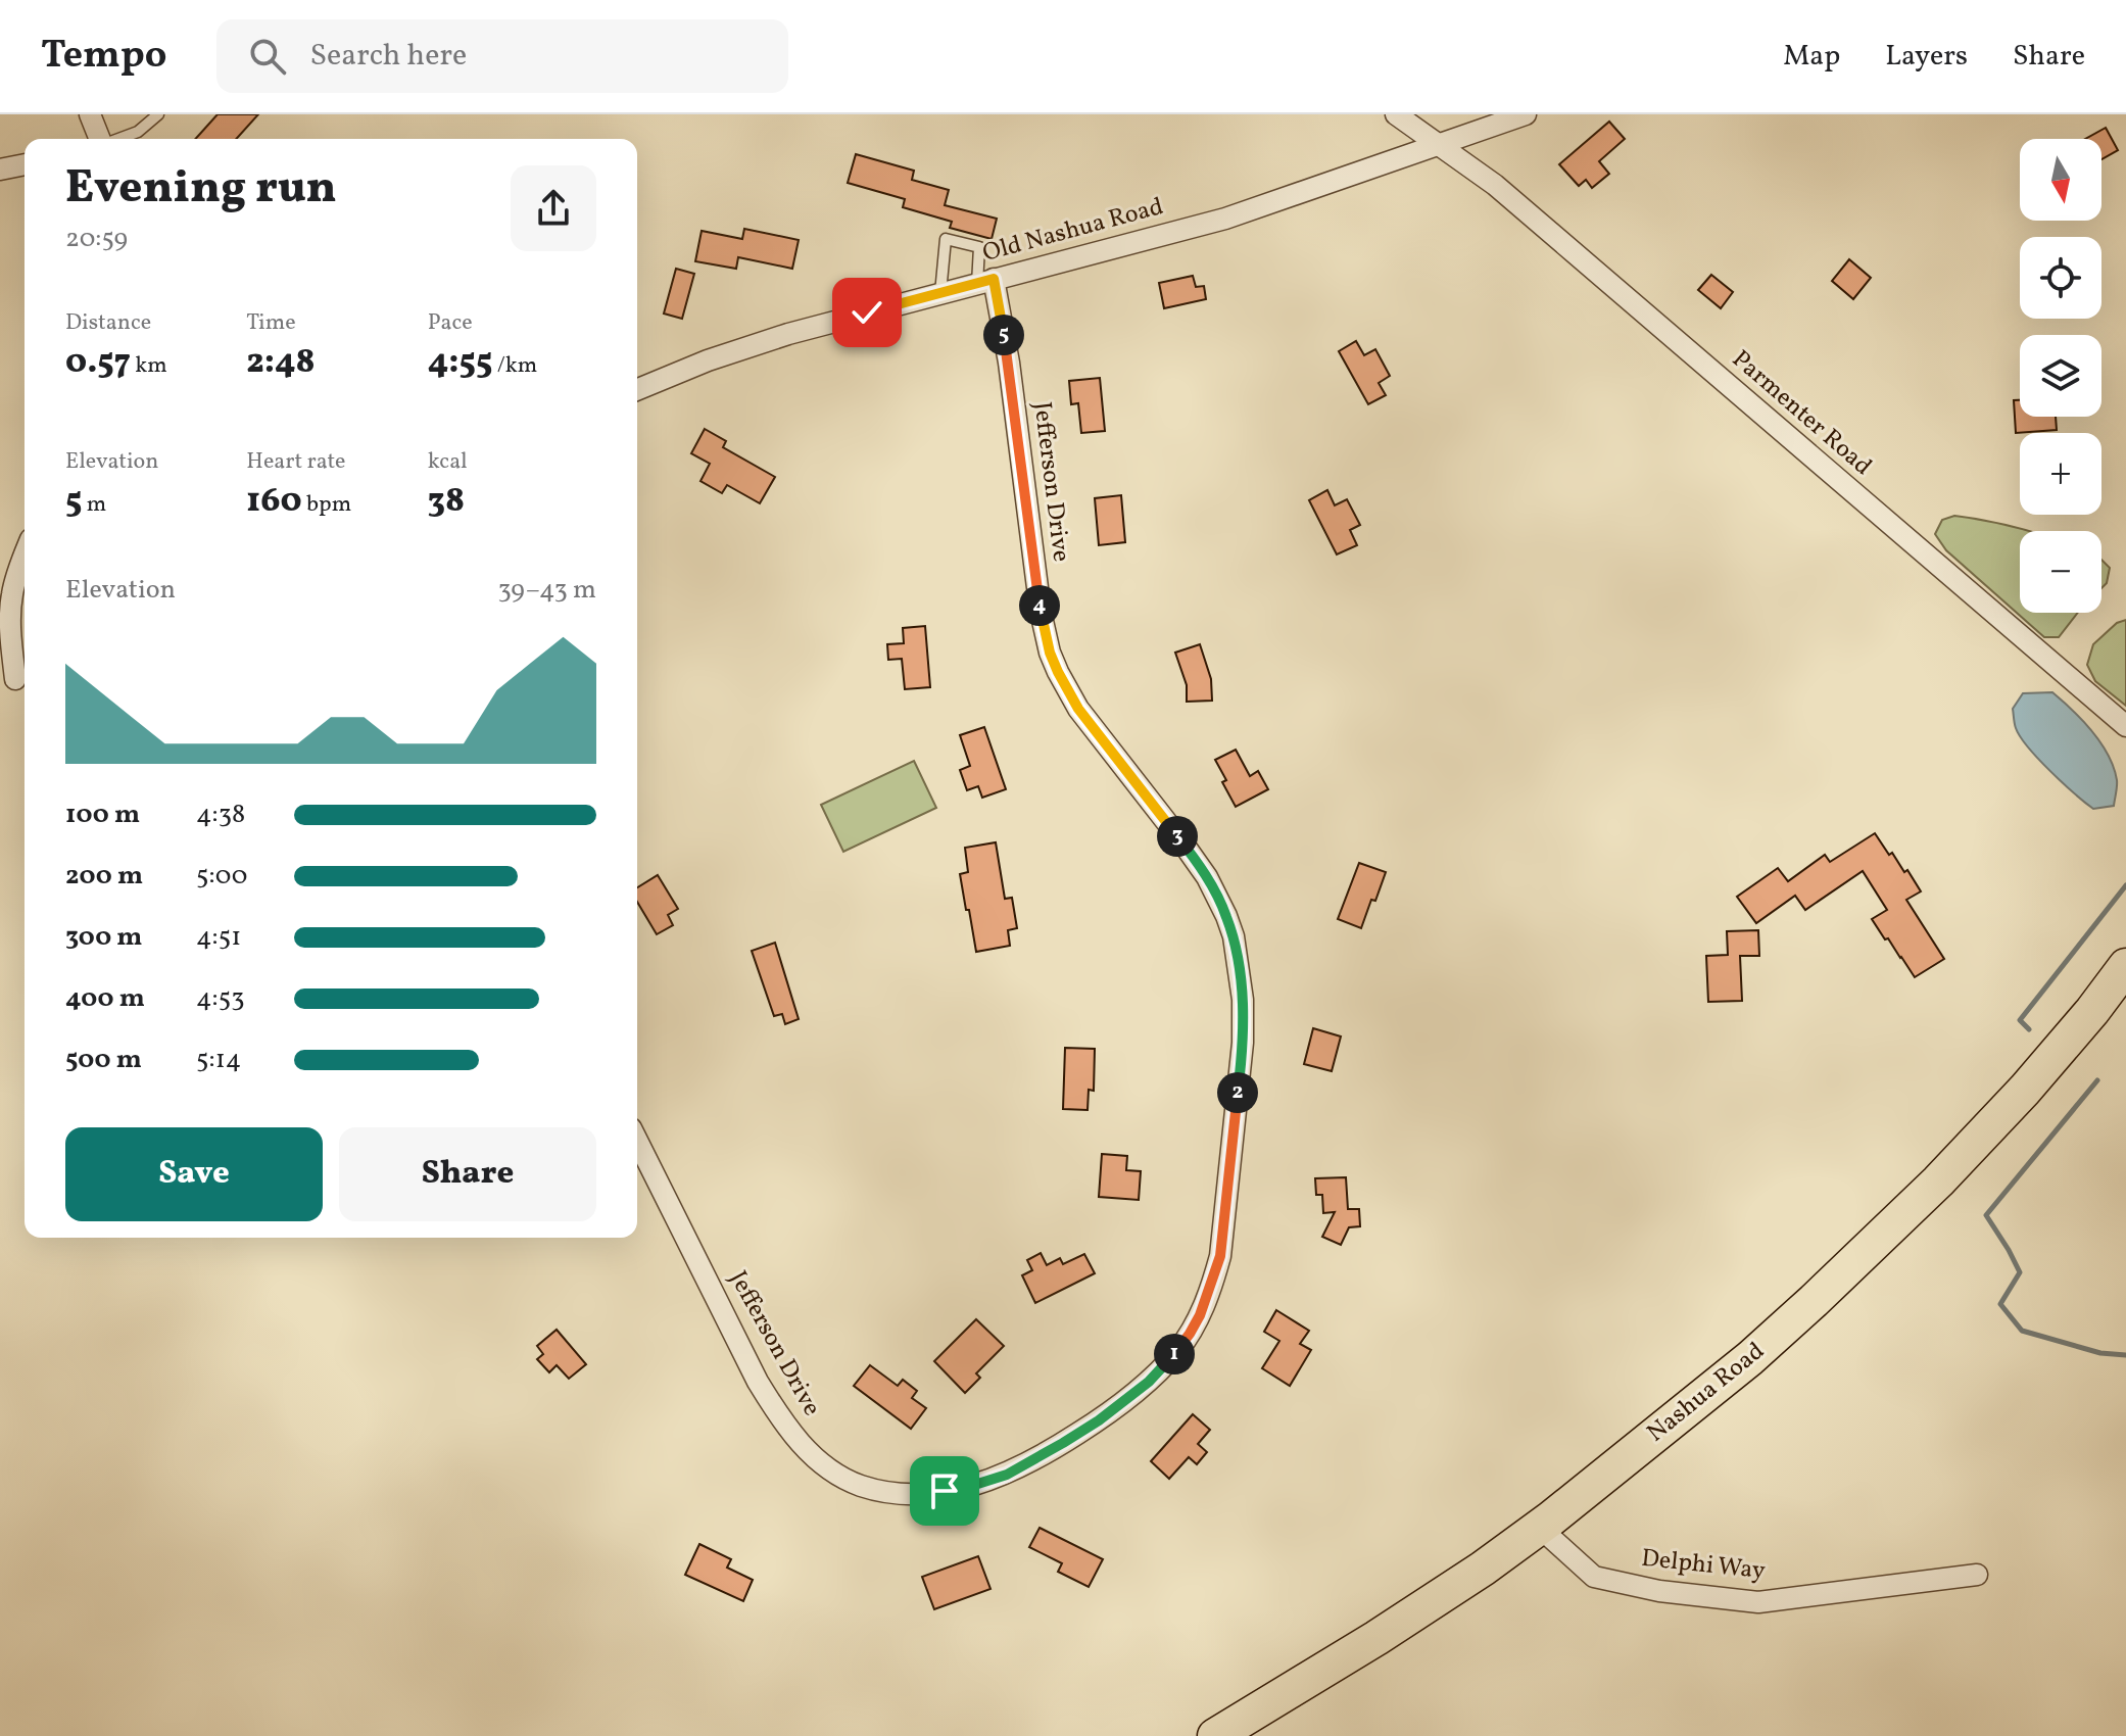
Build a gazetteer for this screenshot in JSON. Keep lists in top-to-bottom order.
{
  "streets": {
    "main road": ["Nashua Road"],
    "street": [
      "Old Nashua Road",
      "Parmenter Road",
      "Jefferson Drive",
      "Delphi Way"
    ]
  },
  "crossings": [
    ["Old Nashua Road", "Parmenter Road"],
    ["Old Nashua Road", "Jefferson Drive"],
    ["Nashua Road", "Delphi Way"]
  ],
  "north": "bottom",
  "page": {
    "header": "Tempo",
    "search": "Search here",
    "nav": ["Map", "Layers", "Share"],
    "map_buttons": ["+", "−"],
    "heading": ["Evening run", "20:59"],
    "stats": [
      ["Distance", "0.57 km"],
      ["Time", "2:48"],
      ["Pace", "4:55 /km"],
      ["Elevation", "5 m"],
      ["Heart rate", "160 bpm"],
      ["kcal", "38"]
    ],
    "pins": [
      "5",
      "4",
      "3",
      "2",
      "1"
    ],
    "chart": ["Elevation", "39–43 m"],
    "list": [
      {
        "name": "100 m",
        "note": "4:38"
      },
      {
        "name": "200 m",
        "note": "5:00"
      },
      {
        "name": "300 m",
        "note": "4:51"
      },
      {
        "name": "400 m",
        "note": "4:53"
      },
      {
        "name": "500 m",
        "note": "5:14"
      }
    ],
    "buttons": ["Save", "Share"]
  }
}
